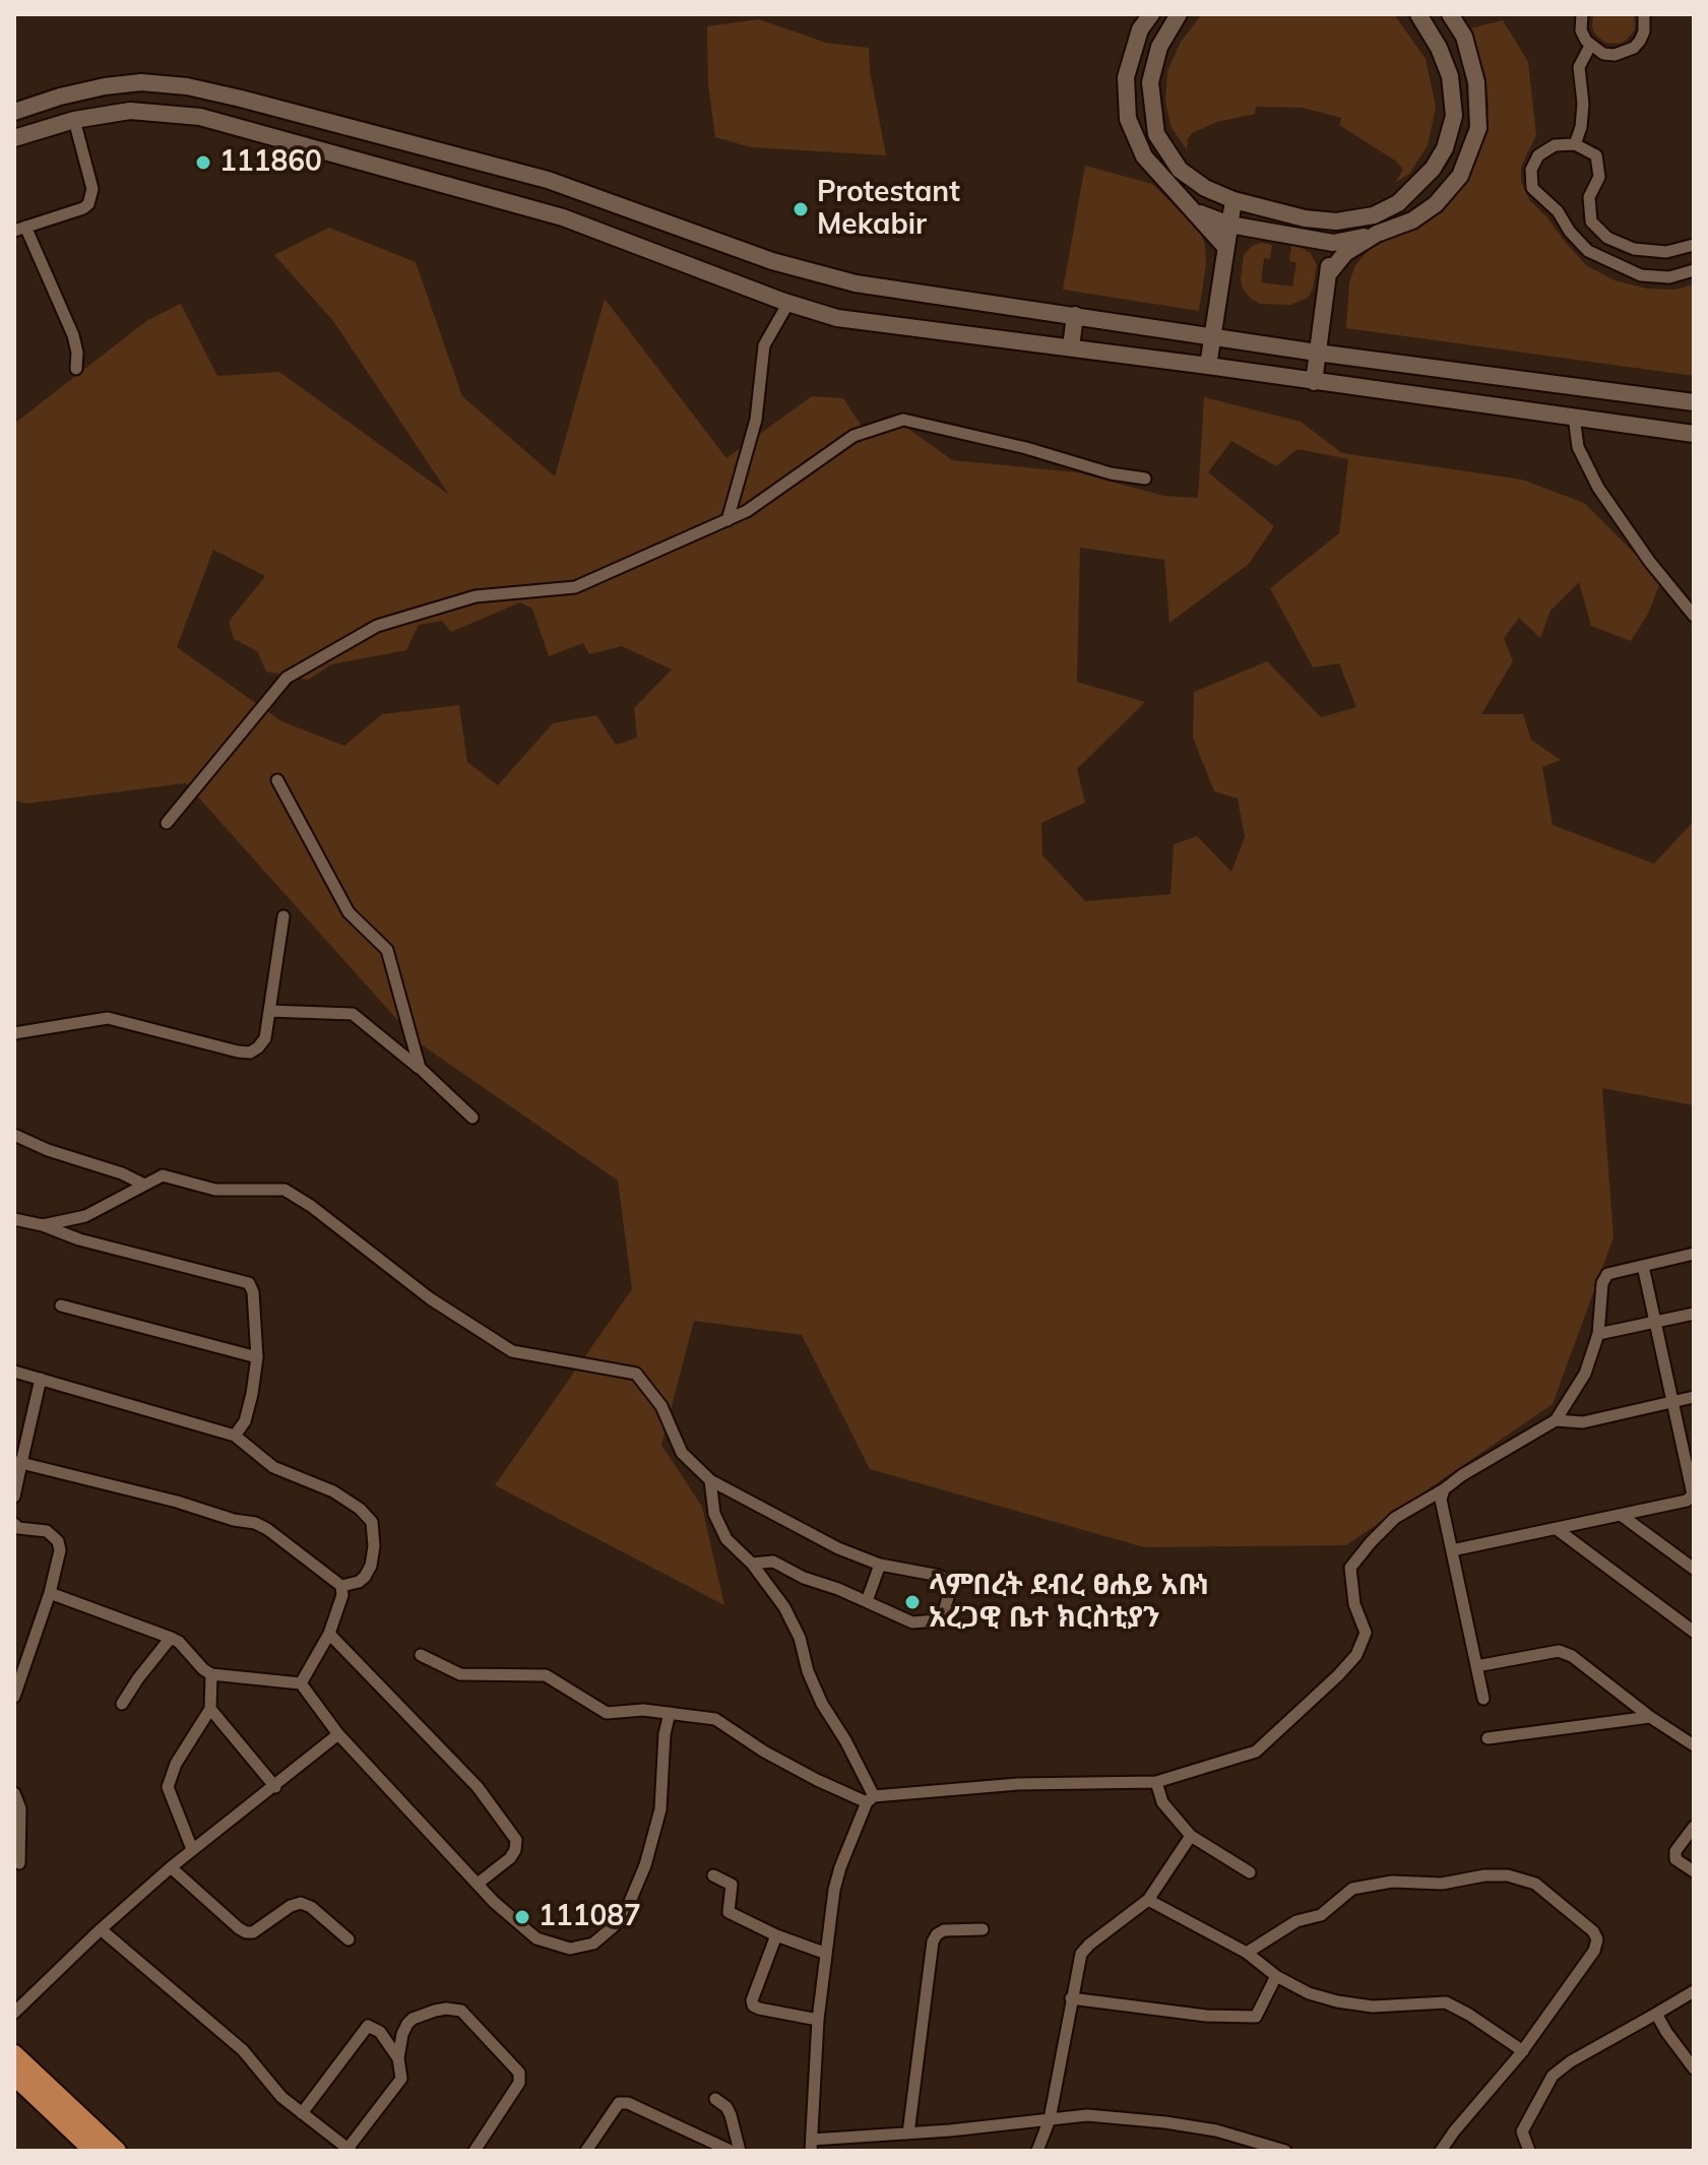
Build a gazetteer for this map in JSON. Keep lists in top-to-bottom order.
{
  "places": [
    "111860",
    "Protestant Mekabir",
    "ላምበረት ደብረ ፀሐይ አቡነ አረጋዊ ቤተ ክርስቲያን",
    "111087"
  ]
}
